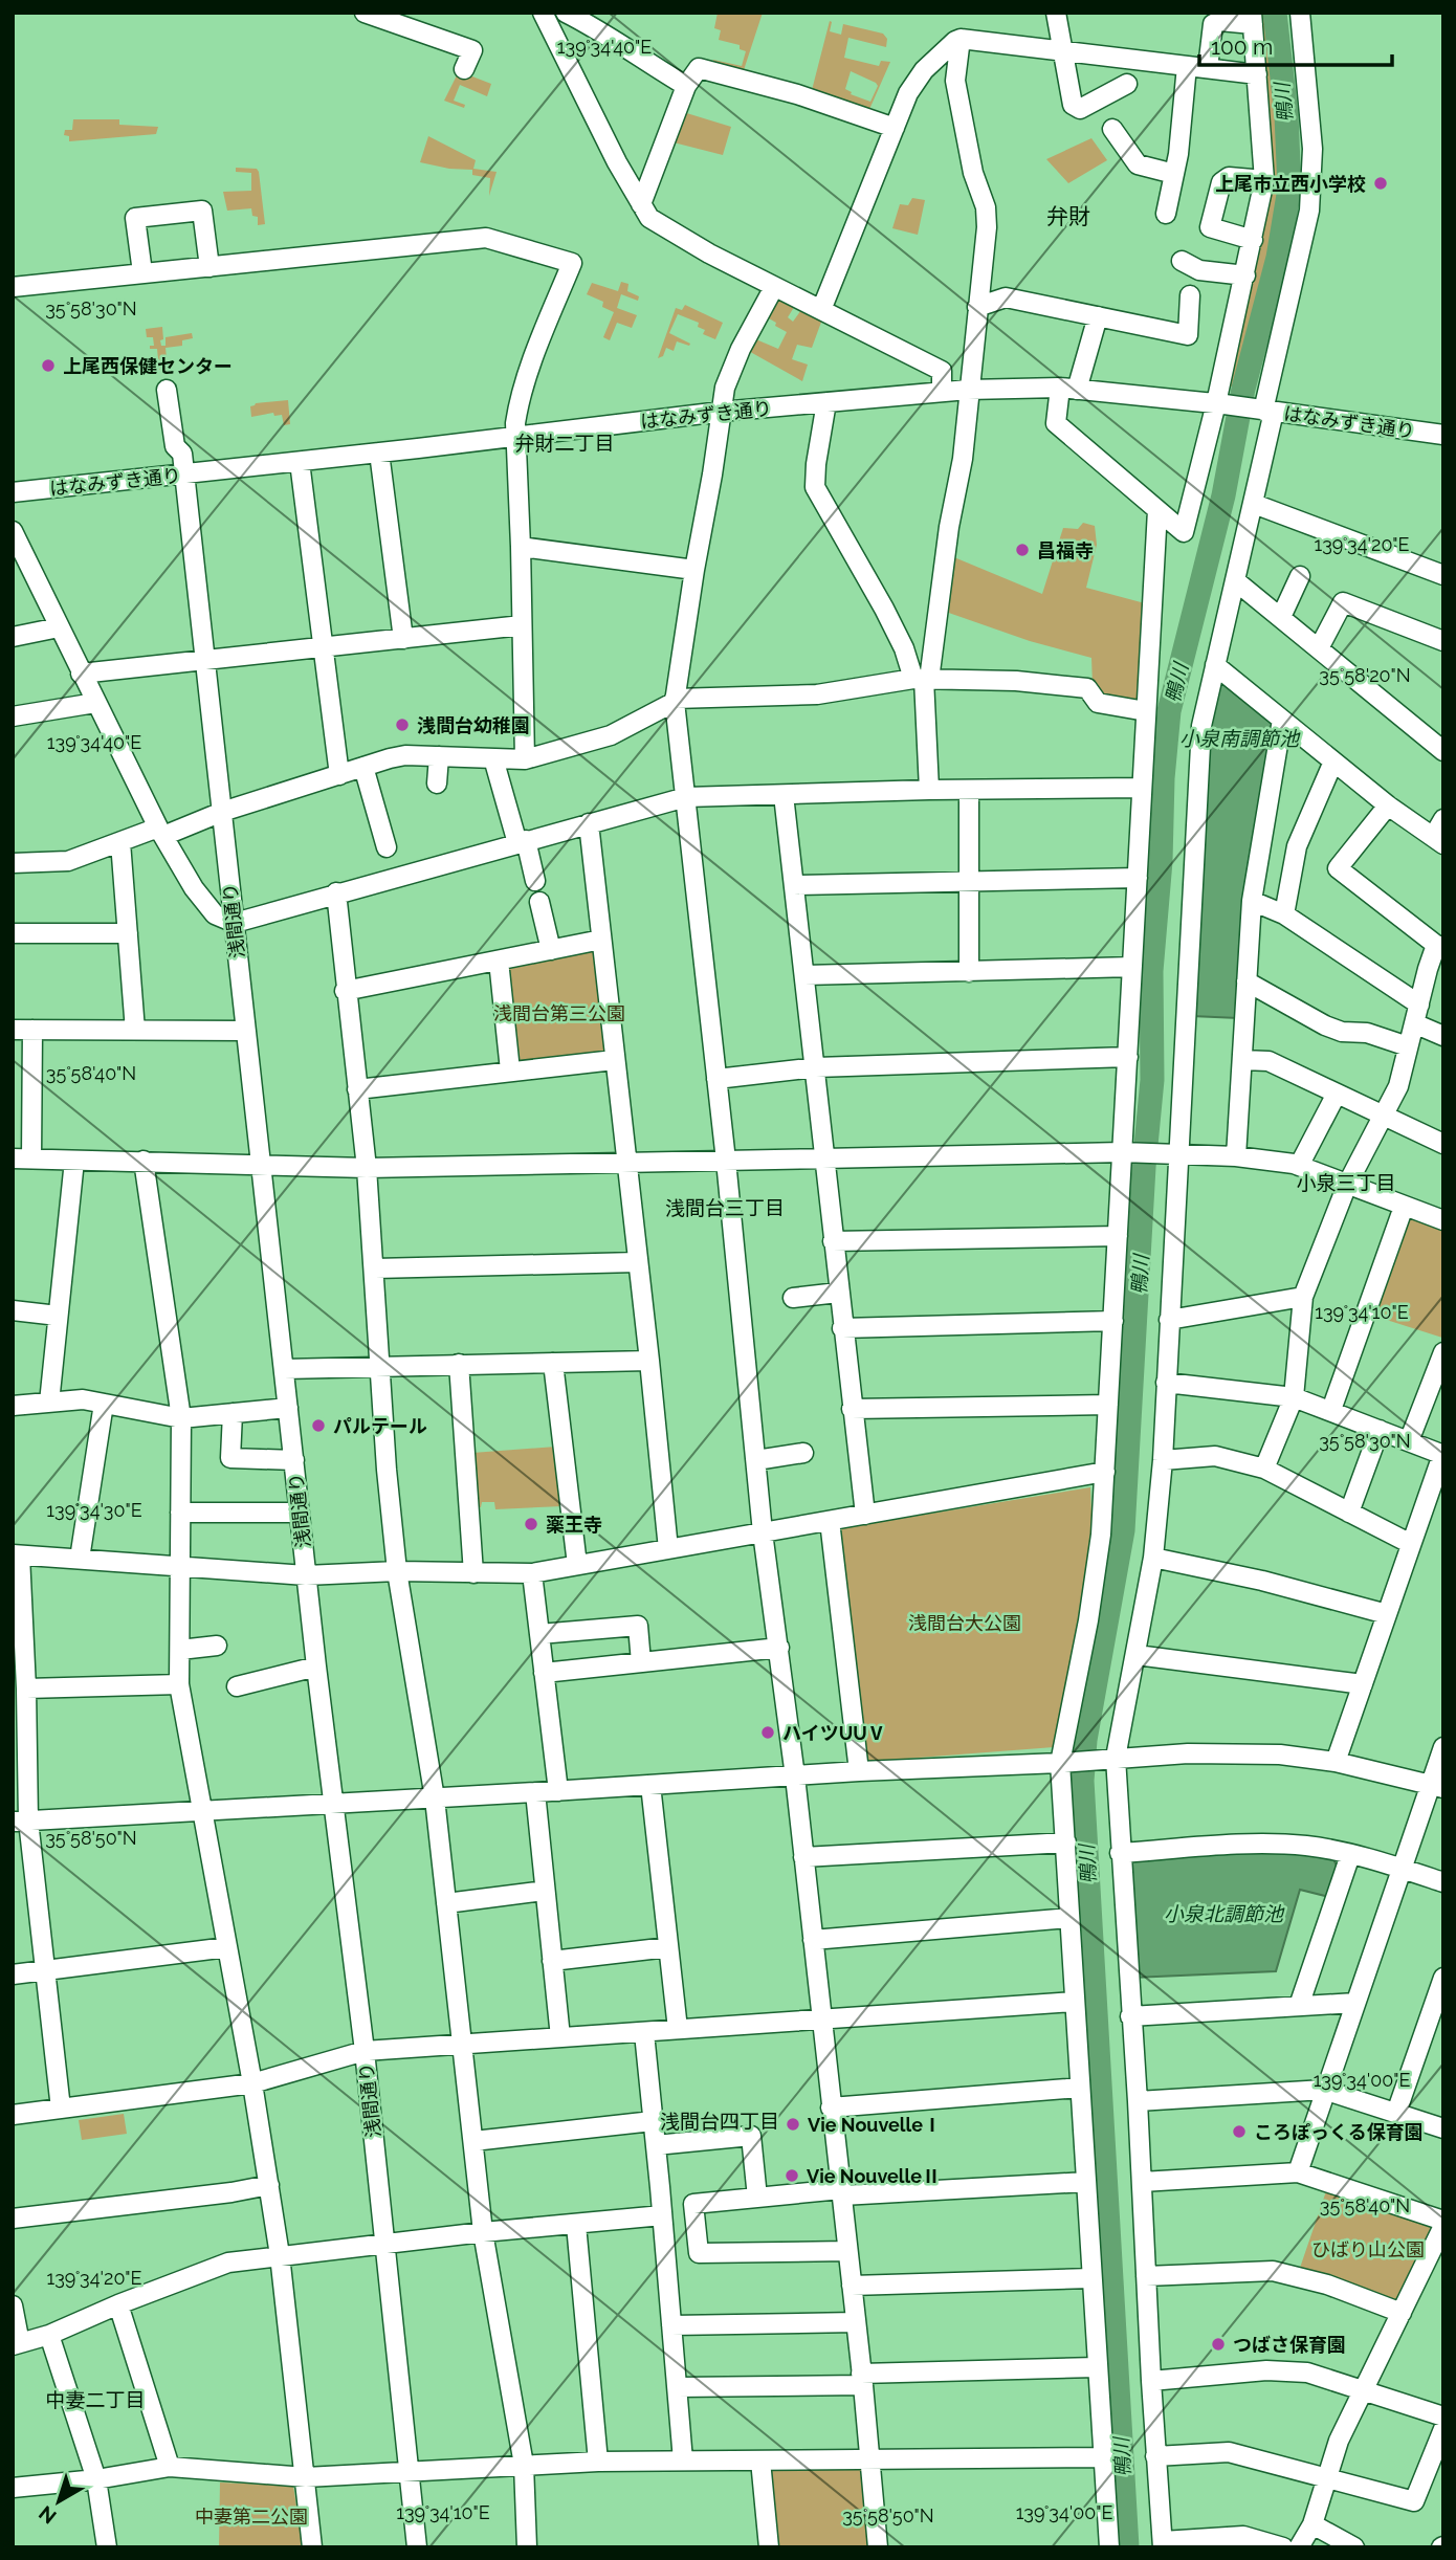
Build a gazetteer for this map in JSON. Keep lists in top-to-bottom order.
{
  "streets": {
    "street": ["はなみずき通り", "浅間通り"]
  },
  "crossings": [
    ["はなみずき通り", "浅間通り"]
  ],
  "districts": [
    "弁財",
    "弁財二丁目",
    "小泉三丁目",
    "浅間台三丁目",
    "浅間台四丁目",
    "中妻二丁目"
  ],
  "water": ["鴨川", "小泉南調節池", "小泉北調節池"],
  "parks": [
    "浅間台第三公園",
    "浅間台大公園",
    "ひばり山公園",
    "中妻第二公園"
  ],
  "places": [
    "上尾市立西小学校",
    "上尾西保健センター",
    "昌福寺",
    "浅間台幼稚園",
    "パルテール",
    "薬王寺",
    "ハイツUUⅤ",
    "Vie NouvelleⅠ",
    "ころぽっくる保育園",
    "Vie NouvelleⅡ",
    "つばさ保育園"
  ],
  "scale_bar": "100 m",
  "north": "bottom left",
  "coordinates": [
    "139°34'40\"E",
    "35°58'30\"N",
    "139°34'20\"E",
    "35°58'20\"N",
    "35°58'40\"N",
    "139°34'10\"E",
    "139°34'30\"E",
    "35°58'50\"N",
    "139°34'00\"E"
  ]
}
